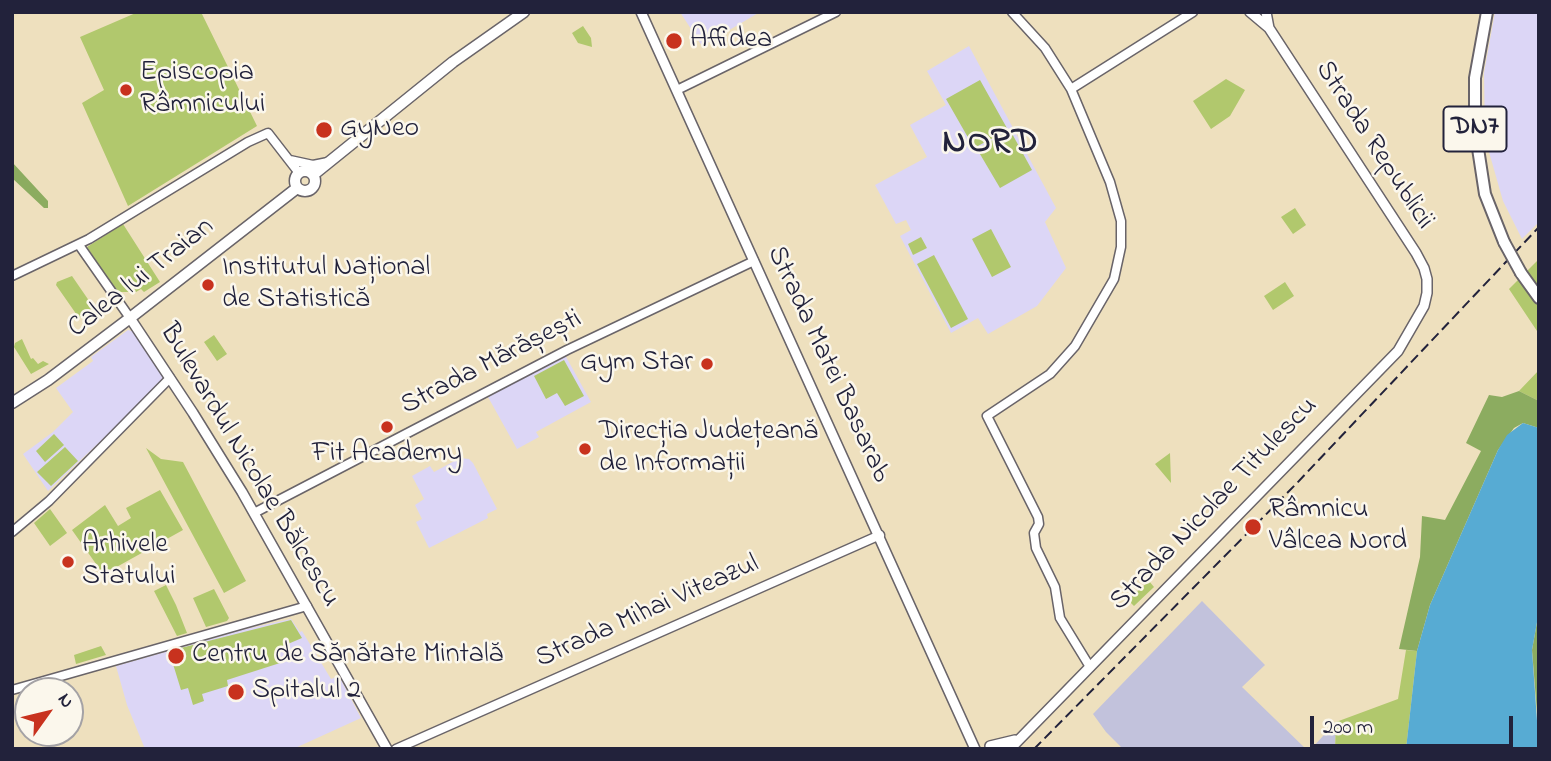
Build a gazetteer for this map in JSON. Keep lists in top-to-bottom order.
{
  "streets": {
    "highway": ["DN7"],
    "main road": [
      "Strada Republicii",
      "Calea lui Traian",
      "Strada Matei Basarab",
      "Bulevardul Nicolae Bălcescu",
      "Strada Nicolae Titulescu"
    ],
    "street": ["Strada Mărășești", "Strada Mihai Viteazul"]
  },
  "crossings": [
    ["Strada Republicii", "Strada Nicolae Titulescu"],
    ["Calea lui Traian", "Bulevardul Nicolae Bălcescu"],
    ["Strada Mărășești", "Strada Matei Basarab"],
    ["Strada Mărășești", "Bulevardul Nicolae Bălcescu"],
    ["Strada Matei Basarab", "Strada Mihai Viteazul"]
  ],
  "districts": ["NORD"],
  "places": [
    "Affidea",
    "Episcopia Râmnicului",
    "GyNeo",
    "Institutul Național de Statistică",
    "Gym Star",
    "Fit Academy",
    "Direcția Județeană de Informații",
    "Râmnicu Vâlcea Nord",
    "Arhivele Statului",
    "Centru de Sănătate Mintală",
    "Spitalul 2"
  ],
  "scale_bar": "200 m",
  "north": "top right"
}
